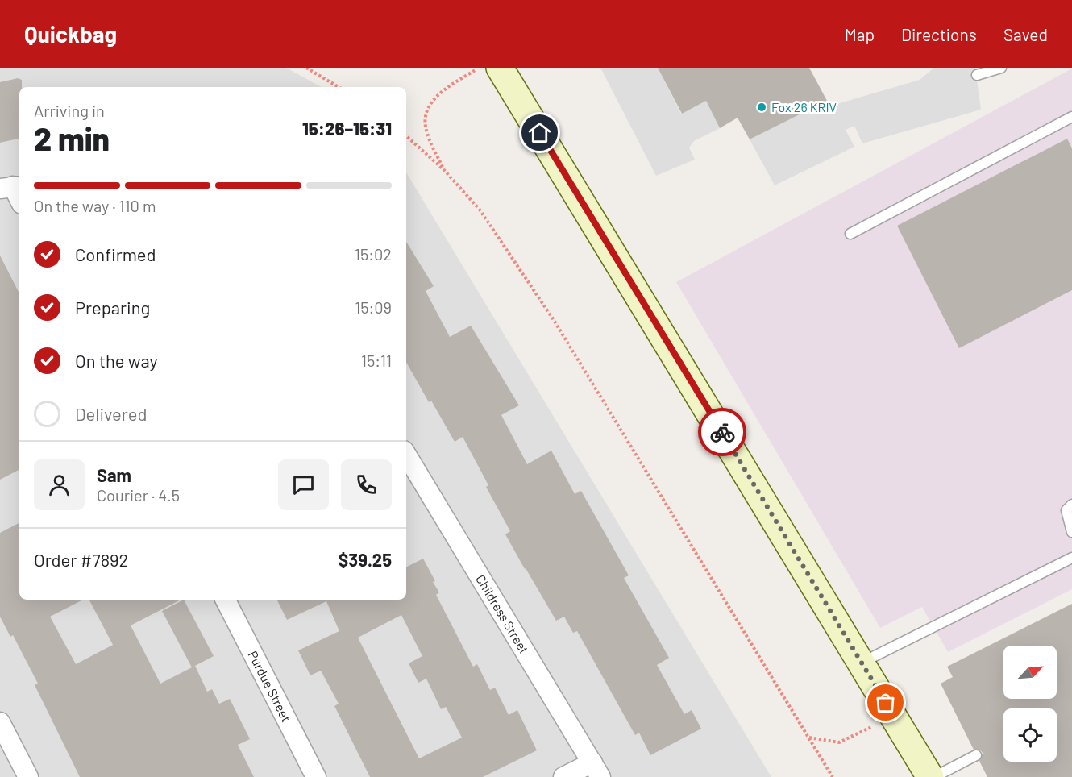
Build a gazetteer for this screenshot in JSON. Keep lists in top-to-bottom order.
{
  "streets": {
    "street": ["Childress Street", "Purdue Street"]
  },
  "places": ["Fox 26 KRIV"],
  "north": "top right",
  "page": {
    "header": "Quickbag",
    "nav": ["Map", "Directions", "Saved"],
    "heading": ["2 min", "Arriving in", "15:26–15:31"],
    "panel": [
      "Sam",
      "Courier · 4.5",
      "Order #7892",
      "$39.25"
    ],
    "bar": "On the way · 110 m",
    "list": [
      ["Confirmed", "15:02"],
      ["Preparing", "15:09"],
      ["On the way", "15:11"],
      "Delivered"
    ]
  }
}
